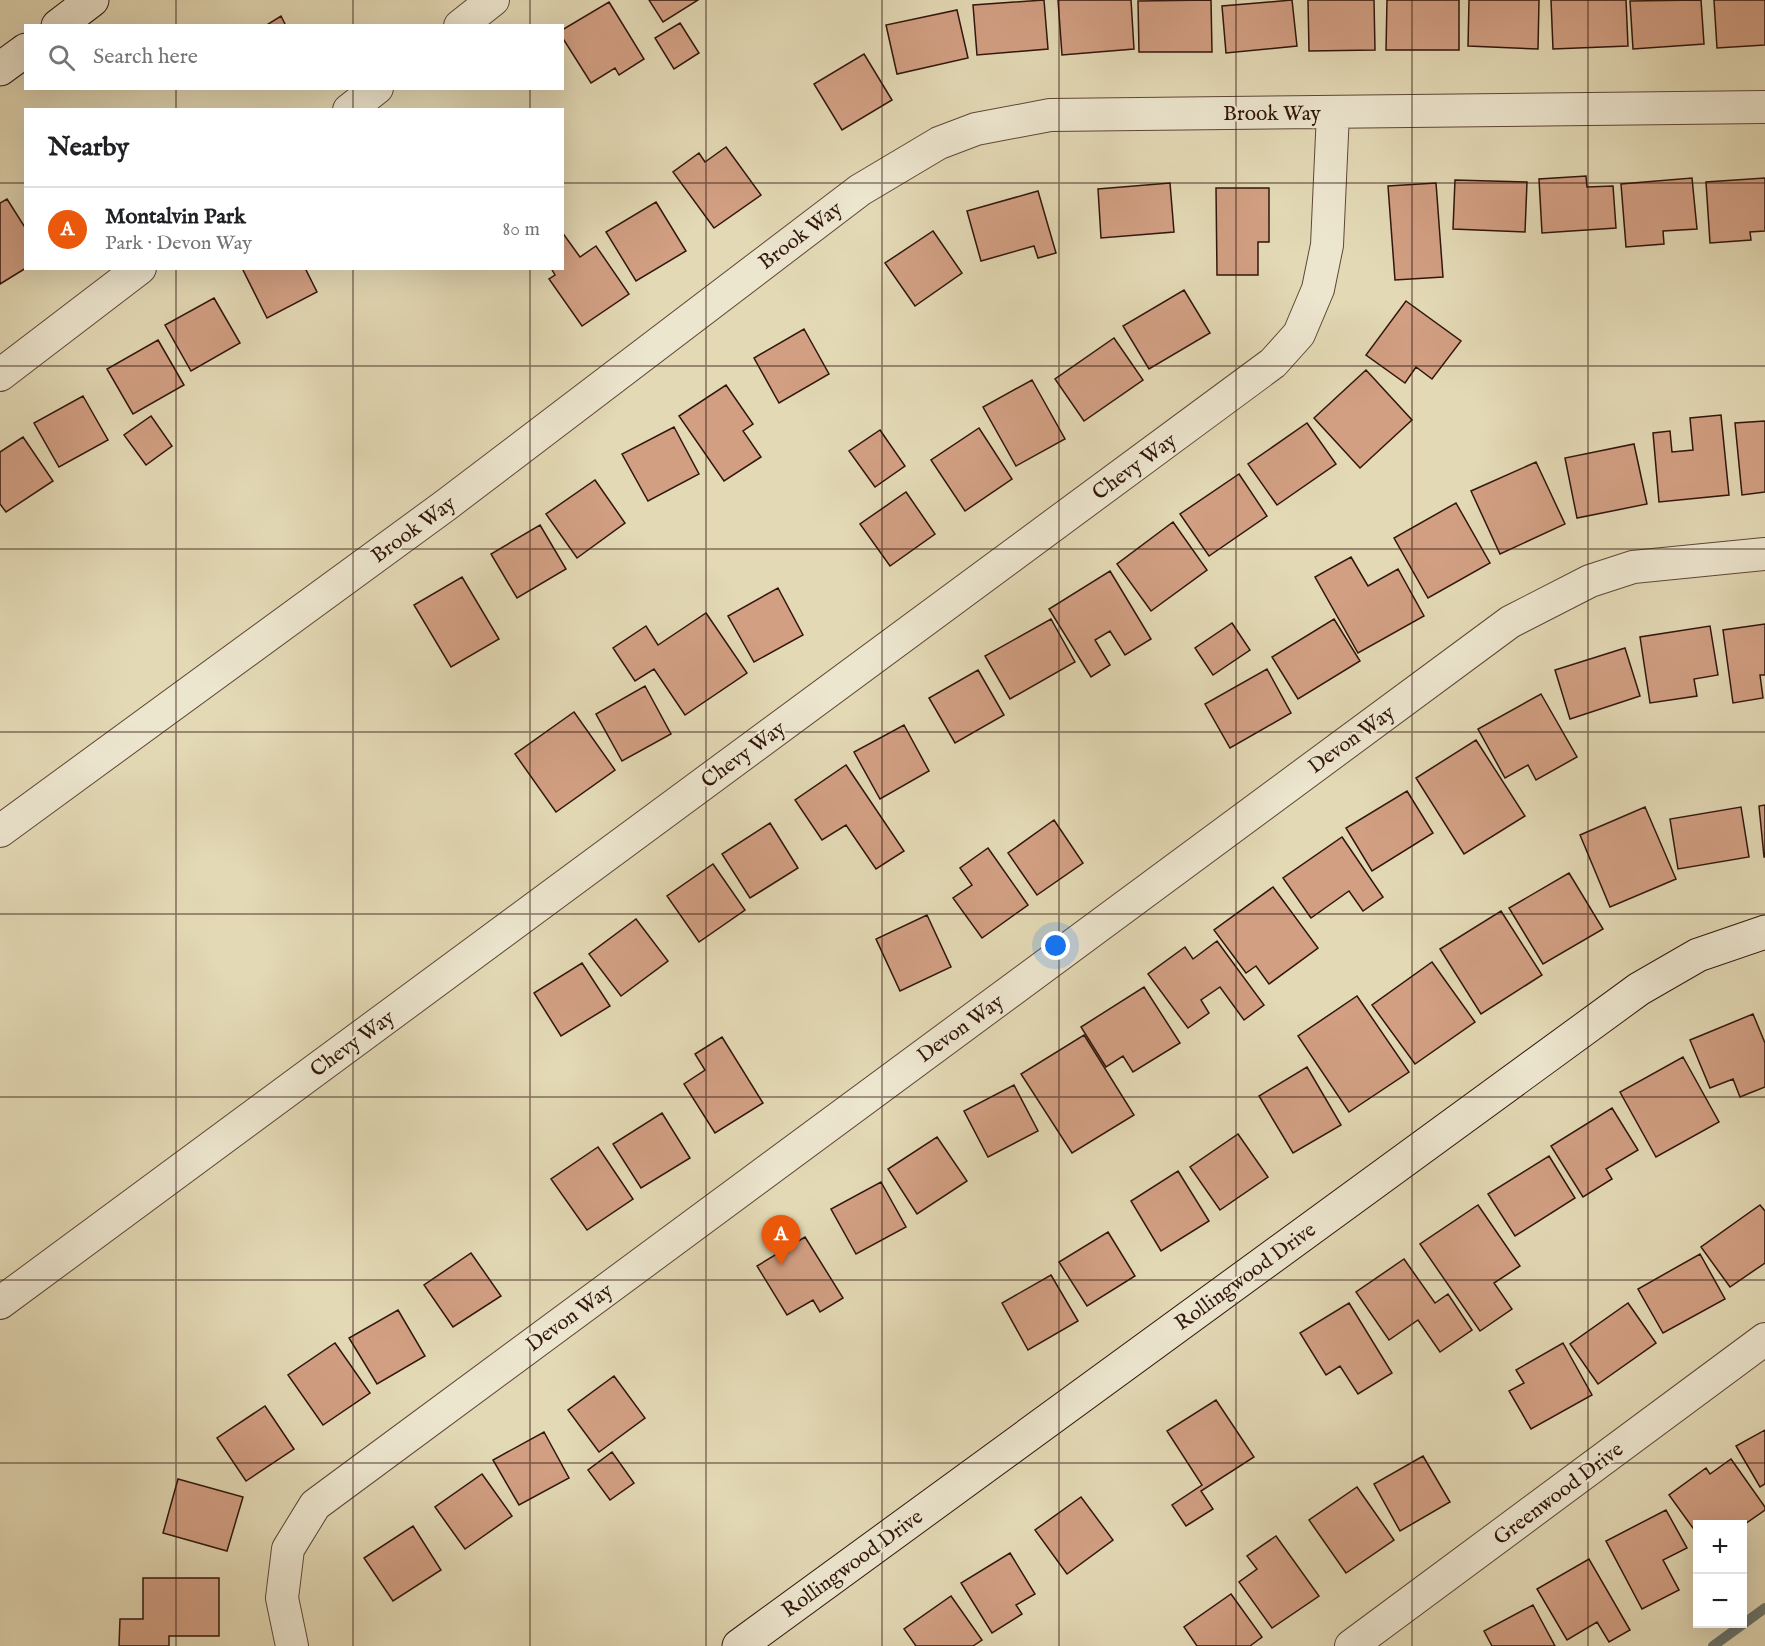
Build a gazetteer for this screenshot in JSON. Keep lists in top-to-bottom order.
{
  "streets": {
    "street": [
      "Brook Way",
      "Chevy Way",
      "Devon Way",
      "Rollingwood Drive",
      "Greenwood Drive"
    ]
  },
  "crossings": [
    ["Brook Way", "Chevy Way"]
  ],
  "page": {
    "search": "Search here",
    "heading": "Nearby",
    "list": [
      {
        "mark": "A",
        "name": "Montalvin Park",
        "note": "Park · Devon Way",
        "value": "80 m"
      }
    ],
    "pins": "A",
    "map_buttons": ["+", "−"]
  }
}
